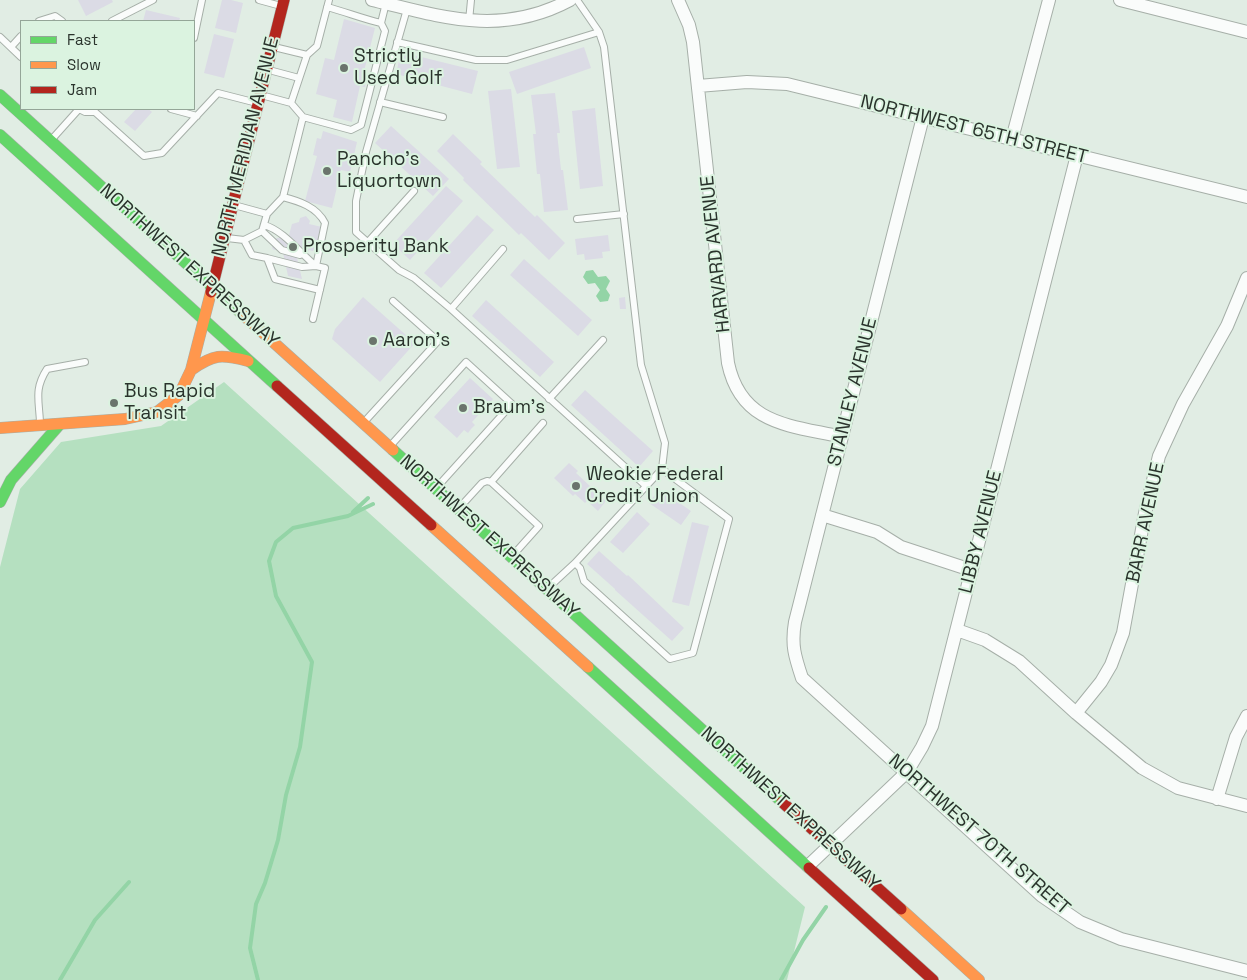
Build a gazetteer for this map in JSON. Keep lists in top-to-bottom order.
{
  "streets": {
    "main road": ["NORTH MERIDIAN AVENUE", "NORTHWEST EXPRESSWAY"],
    "street": [
      "NORTHWEST 65TH STREET",
      "HARVARD AVENUE",
      "STANLEY AVENUE",
      "BARR AVENUE",
      "LIBBY AVENUE",
      "NORTHWEST 70TH STREET"
    ]
  },
  "crossings": [
    ["NORTHWEST 65TH STREET", "HARVARD AVENUE"],
    ["NORTHWEST 65TH STREET", "STANLEY AVENUE"],
    ["NORTHWEST 65TH STREET", "LIBBY AVENUE"],
    ["NORTH MERIDIAN AVENUE", "NORTHWEST EXPRESSWAY"],
    ["HARVARD AVENUE", "STANLEY AVENUE"],
    ["NORTHWEST EXPRESSWAY", "LIBBY AVENUE"],
    ["STANLEY AVENUE", "NORTHWEST 70TH STREET"],
    ["LIBBY AVENUE", "NORTHWEST 70TH STREET"]
  ],
  "places": [
    "Strictly Used Golf",
    "Pancho's Liquortown",
    "Prosperity Bank",
    "Aaron's",
    "Bus Rapid Transit",
    "Braum's",
    "Weokie Federal Credit Union"
  ],
  "legend": ["Fast", "Slow", "Jam"]
}
